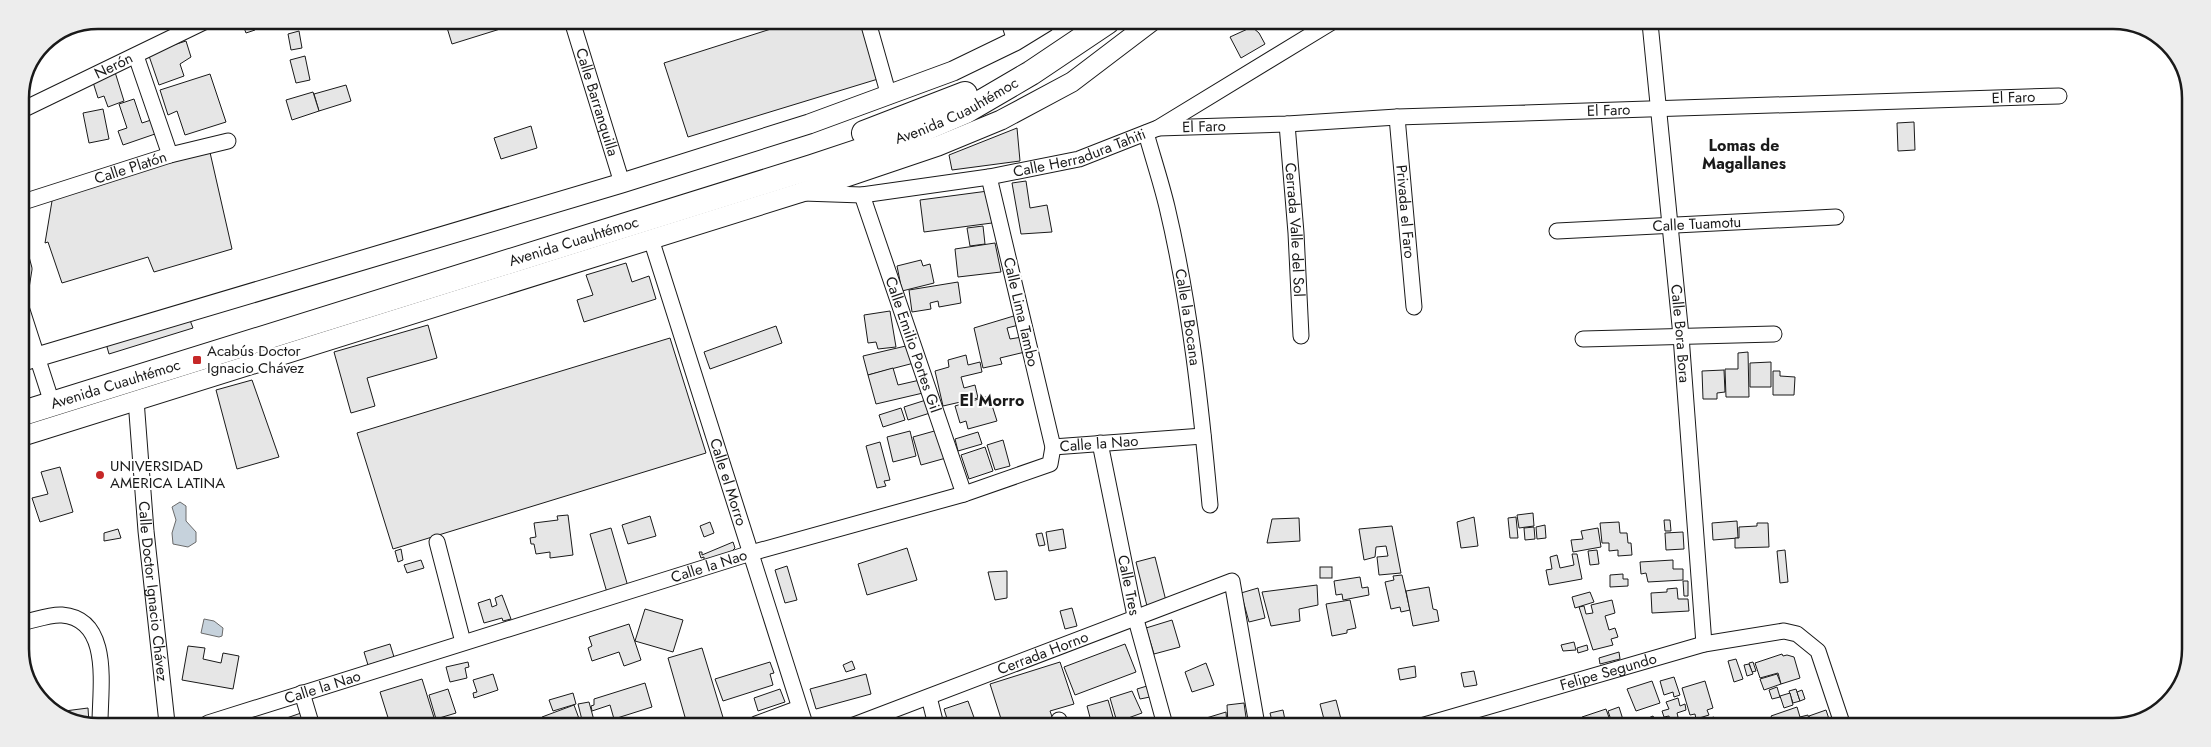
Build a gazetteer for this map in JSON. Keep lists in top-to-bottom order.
{
  "streets": {
    "main road": ["Avenida Cuauhtémoc"],
    "street": [
      "Nerón",
      "El Faro",
      "Calle Barranquilla",
      "Calle Herradura Tahiti",
      "Calle Platón",
      "Privada el Faro",
      "Calle Tuamotu",
      "Cerrada Valle del Sol",
      "Calle Lima Tambo",
      "Calle la Bocana",
      "Calle Bora Bora",
      "Calle Emilio Portes Gil",
      "Calle la Nao",
      "Calle el Morro",
      "Calle Tres",
      "Calle Doctor Ignacio Chávez",
      "Cerrada Horno",
      "Felipe Segundo"
    ]
  },
  "crossings": [
    ["Nerón", "Calle Platón"],
    ["El Faro", "Calle Herradura Tahiti"],
    ["El Faro", "Privada el Faro"],
    ["El Faro", "Cerrada Valle del Sol"],
    ["El Faro", "Calle la Bocana"],
    ["El Faro", "Calle Bora Bora"],
    ["Calle Herradura Tahiti", "Calle Lima Tambo"],
    ["Calle Herradura Tahiti", "Calle la Bocana"],
    ["Calle Herradura Tahiti", "Calle Emilio Portes Gil"],
    ["Calle Tuamotu", "Calle Bora Bora"],
    ["Calle Lima Tambo", "Calle la Nao"],
    ["Calle la Bocana", "Calle la Nao"],
    ["Calle Bora Bora", "Felipe Segundo"],
    ["Calle Emilio Portes Gil", "Calle la Nao"],
    ["Calle la Nao", "Calle el Morro"],
    ["Calle la Nao", "Calle Tres"],
    ["Calle Tres", "Cerrada Horno"]
  ],
  "districts": ["Lomas de Magallanes", "El Morro"],
  "places": {
    "transit": ["Acabús Doctor Ignacio Chávez"],
    "other": ["UNIVERSIDAD AMERICA LATINA"]
  }
}
